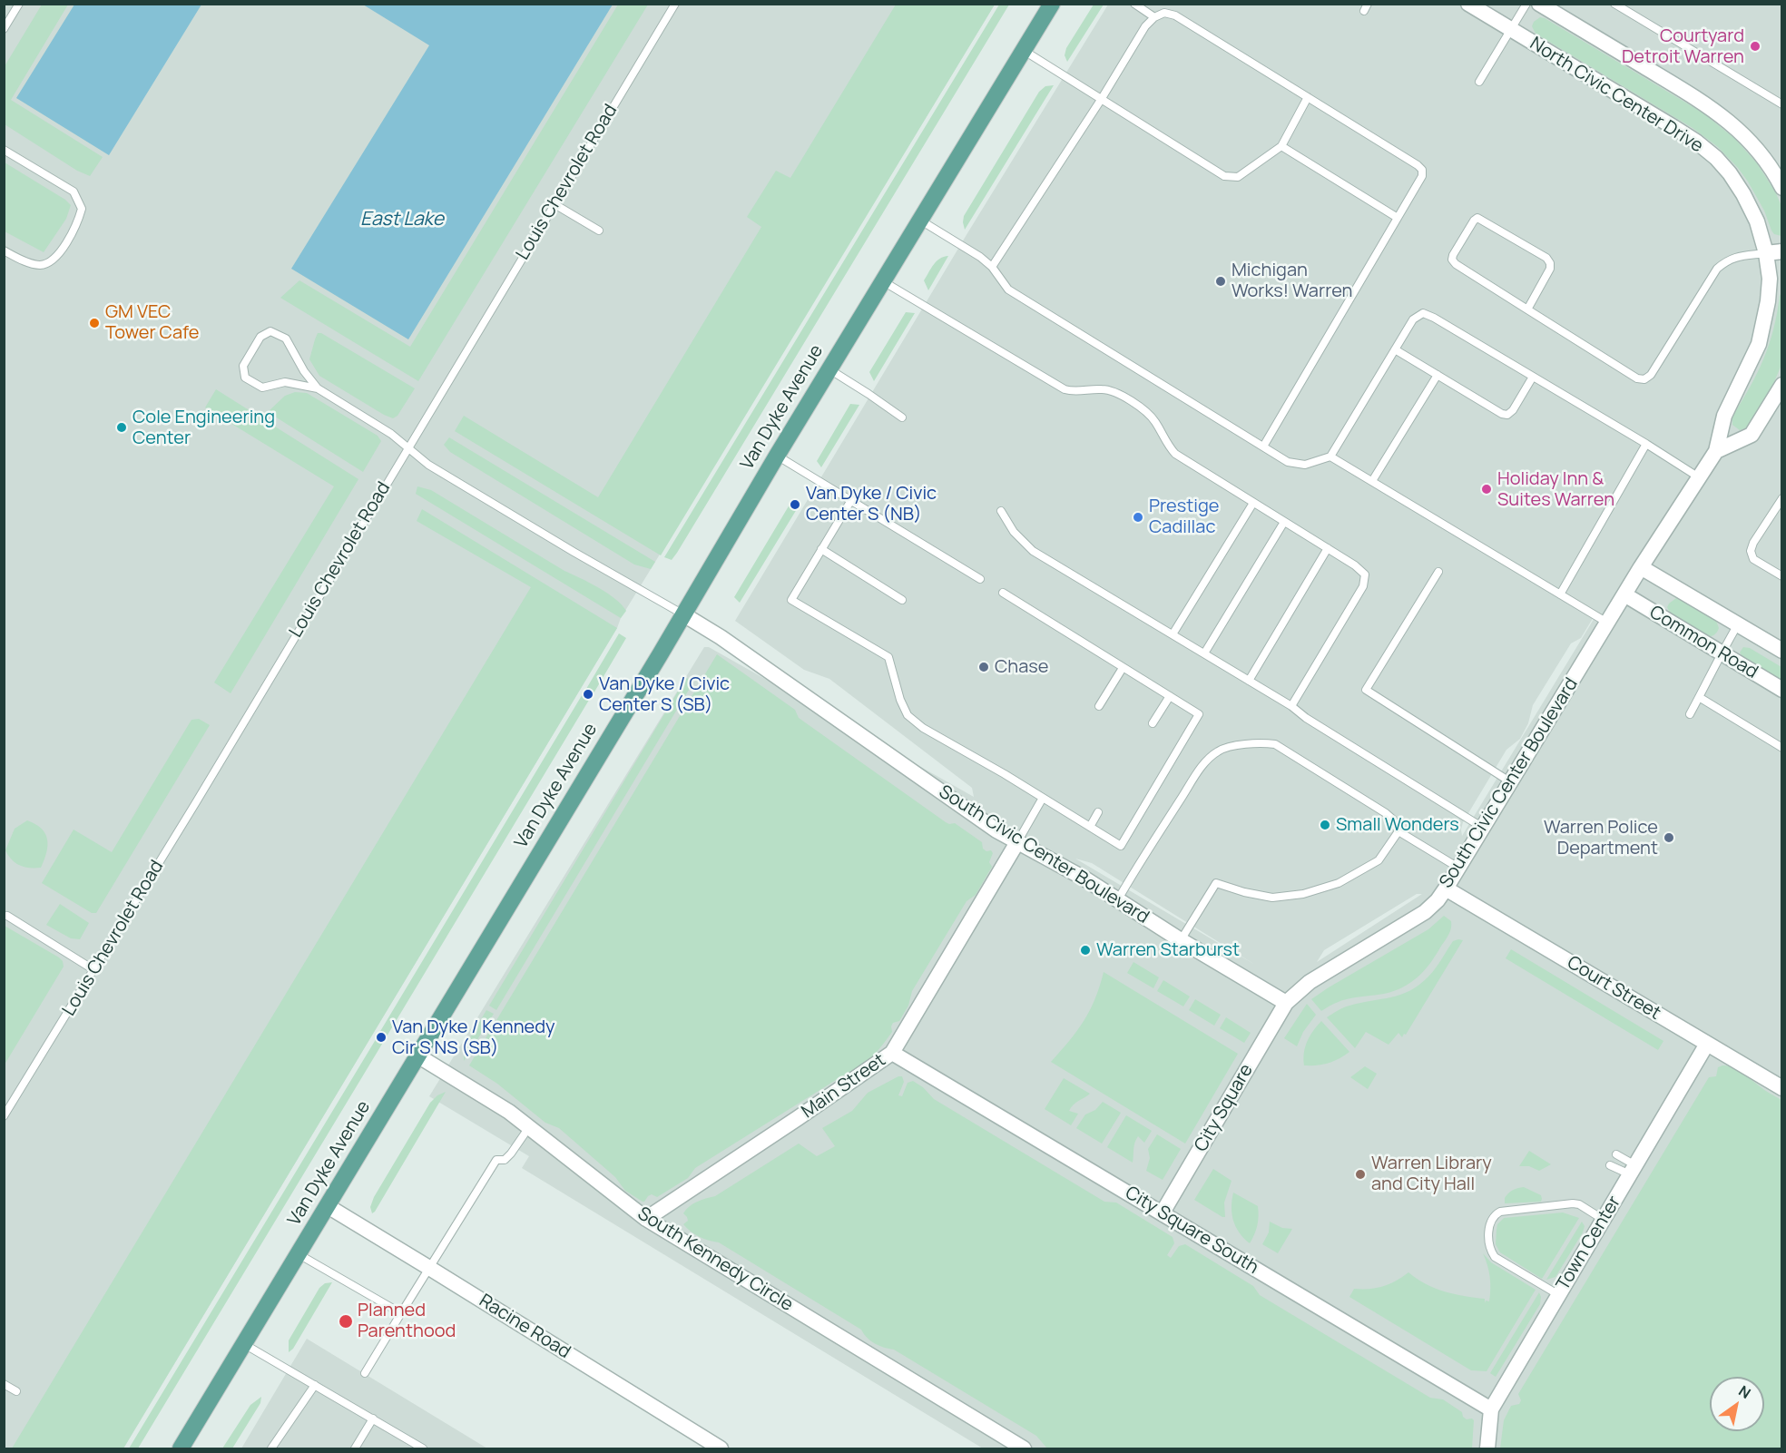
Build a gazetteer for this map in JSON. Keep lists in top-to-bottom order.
{
  "streets": {
    "main road": ["Van Dyke Avenue"],
    "street": [
      "North Civic Center Drive",
      "Common Road",
      "South Civic Center Boulevard",
      "Court Street",
      "Main Street",
      "City Square",
      "City Square South",
      "Town Center",
      "South Kennedy Circle",
      "Racine Road"
    ],
    "lane": ["Louis Chevrolet Road"]
  },
  "crossings": [
    ["North Civic Center Drive", "Common Road"],
    ["North Civic Center Drive", "South Civic Center Boulevard"],
    ["Van Dyke Avenue", "South Civic Center Boulevard"],
    ["Van Dyke Avenue", "South Kennedy Circle"],
    ["Van Dyke Avenue", "Racine Road"],
    ["Common Road", "South Civic Center Boulevard"],
    ["South Civic Center Boulevard", "Court Street"],
    ["South Civic Center Boulevard", "Main Street"],
    ["South Civic Center Boulevard", "City Square"],
    ["Court Street", "Town Center"],
    ["Main Street", "City Square South"],
    ["Main Street", "South Kennedy Circle"],
    ["City Square", "City Square South"],
    ["City Square South", "Town Center"]
  ],
  "water": ["East Lake"],
  "places": [
    "Courtyard Detroit Warren",
    "Michigan Works! Warren",
    "GM VEC Tower Cafe",
    "Cole Engineering Center",
    "Holiday Inn & Suites Warren",
    "Van Dyke / Civic Center S (NB)",
    "Prestige Cadillac",
    "Chase",
    "Van Dyke / Civic Center S (SB)",
    "Small Wonders",
    "Warren Police Department",
    "Warren Starburst",
    "Van Dyke / Kennedy Cir S NS (SB)",
    "Warren Library and City Hall",
    "Planned Parenthood"
  ],
  "north": "top right"
}
